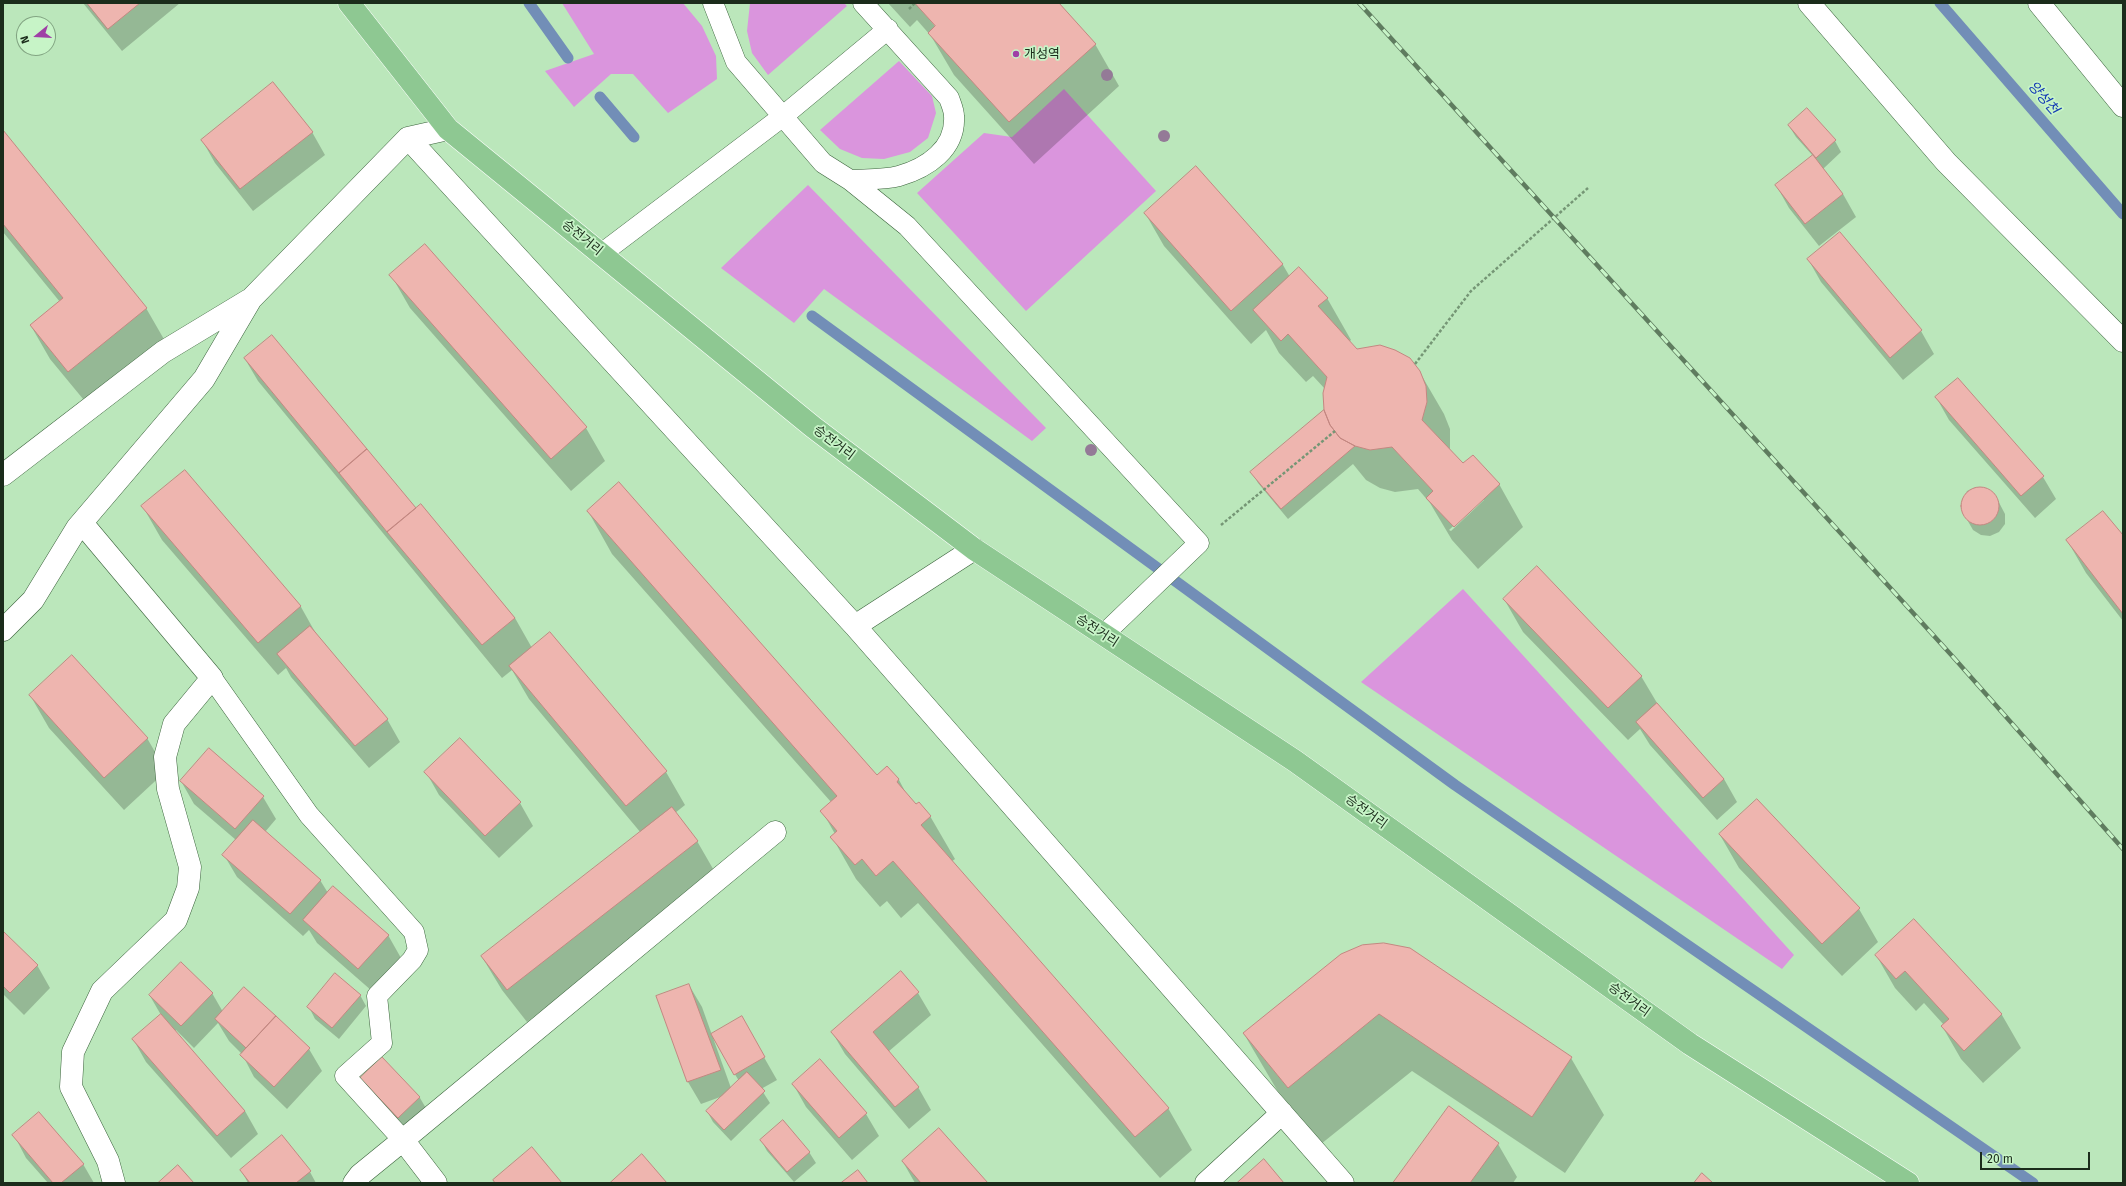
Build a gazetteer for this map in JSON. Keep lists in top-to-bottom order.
{
  "streets": {
    "main road": ["승전거리"]
  },
  "water": ["양성천"],
  "places": ["개성역"],
  "scale_bar": "20 m",
  "north": "left"
}
